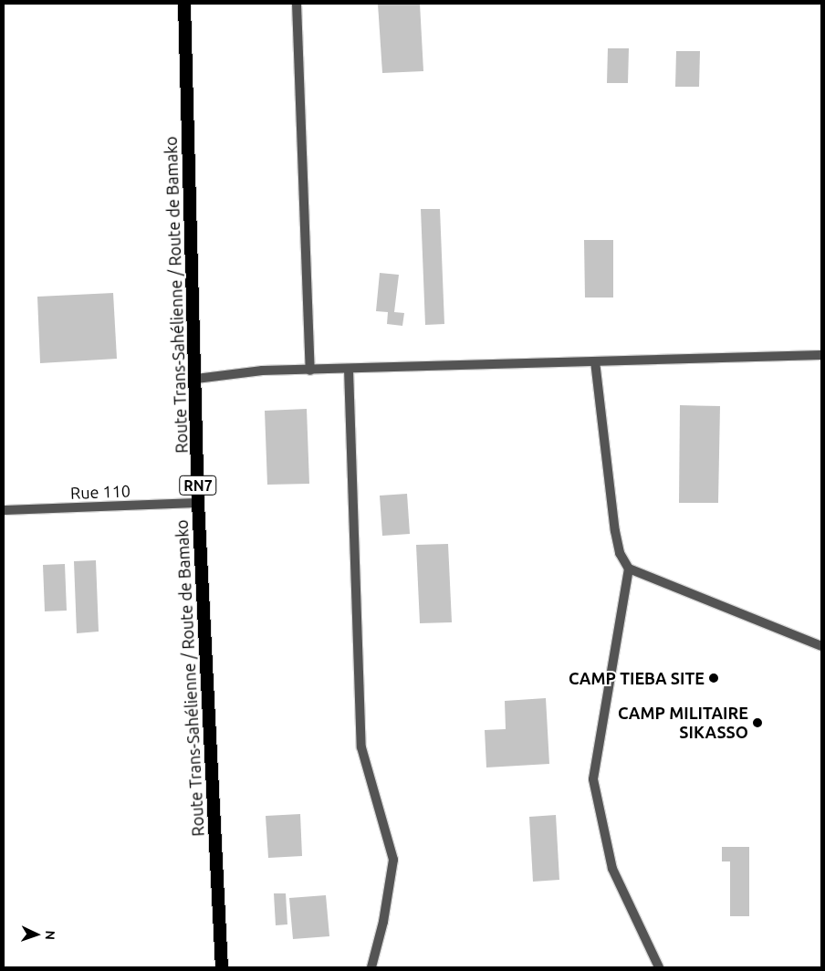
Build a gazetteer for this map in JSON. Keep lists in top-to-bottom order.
{
  "streets": {
    "highway": ["Route Trans-Sahélienne / Route de Bamako", "RN7"],
    "street": ["Rue 110"]
  },
  "crossings": [
    ["Route Trans-Sahélienne / Route de Bamako", "Rue 110"]
  ],
  "places": ["CAMP TIEBA SITE", "CAMP MILITAIRE SIKASSO"],
  "north": "right"
}
